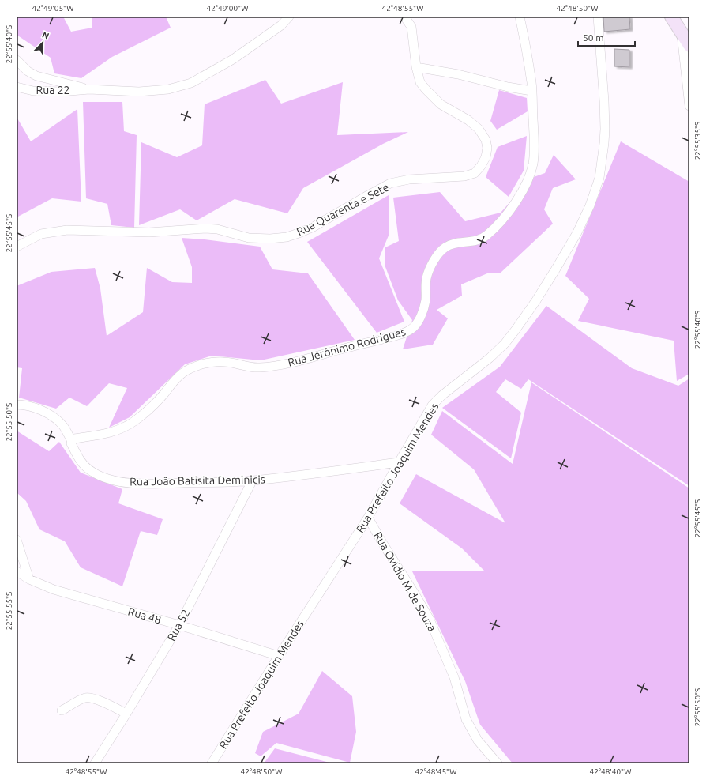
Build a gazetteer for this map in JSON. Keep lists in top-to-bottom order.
{
  "streets": {
    "street": [
      "Rua 22",
      "Rua Quarenta e Sete",
      "Rua Jerônimo Rodrigues",
      "Rua Prefeito Joaquim Mendes",
      "Rua João Batisita Deminicis",
      "Rua Ovídio M de Souza",
      "Rua 48",
      "Rua 52"
    ]
  },
  "crossings": [
    ["Rua Jerônimo Rodrigues", "Rua João Batisita Deminicis"],
    ["Rua Prefeito Joaquim Mendes", "Rua João Batisita Deminicis"],
    ["Rua Prefeito Joaquim Mendes", "Rua Ovídio M de Souza"],
    ["Rua Prefeito Joaquim Mendes", "Rua 48"],
    ["Rua João Batisita Deminicis", "Rua 52"],
    ["Rua 48", "Rua 52"]
  ],
  "scale_bar": "50 m",
  "north": "top right",
  "coordinates": [
    "42°49'05\"W",
    "42°49'00\"W",
    "42°48'55\"W",
    "42°48'50\"W",
    "22°55'40\"S",
    "22°55'35\"S",
    "22°55'45\"S",
    "22°55'50\"S",
    "22°55'55\"S",
    "42°48'45\"W",
    "42°48'40\"W"
  ]
}
